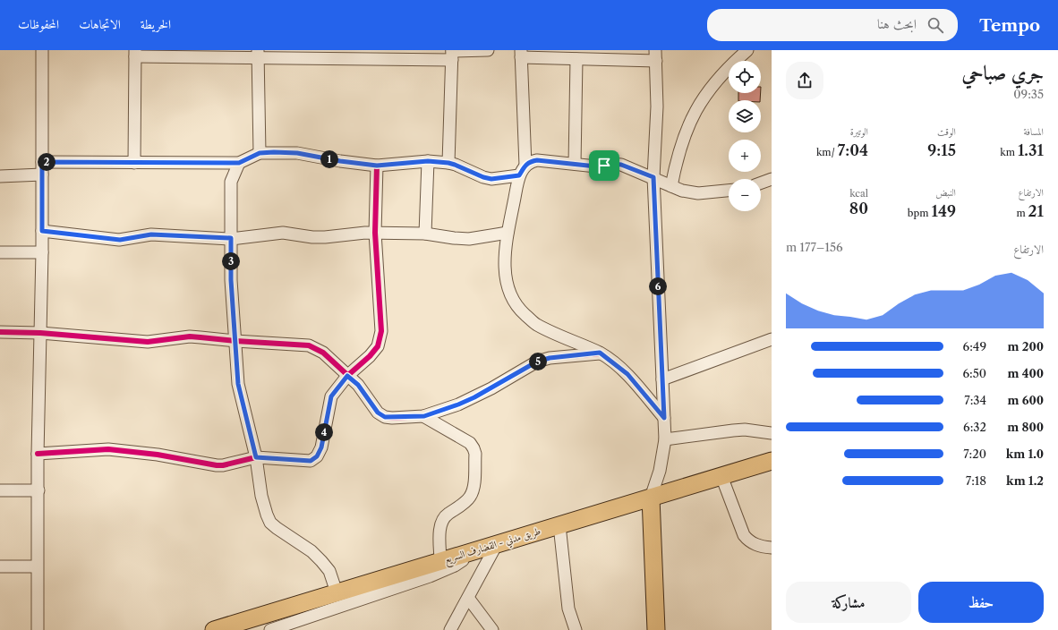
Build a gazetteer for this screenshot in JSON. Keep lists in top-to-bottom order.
{
  "streets": {
    "highway": ["طريق مدني - القضارف السريع"]
  },
  "page": {
    "header": "Tempo",
    "search": "ابحث هنا",
    "nav": ["الخريطة", "الاتجاهات", "المحفوظات"],
    "heading": ["جري صباحي", "09:35"],
    "map_buttons": ["+", "−"],
    "stats": [
      ["المسافة", "1.31 km"],
      ["الوقت", "9:15"],
      ["الوتيرة", "7:04 /km"],
      ["الارتفاع", "21 m"],
      ["النبض", "149 bpm"],
      ["kcal", "80"]
    ],
    "pins": [
      "1",
      "2",
      "3",
      "6",
      "5",
      "4"
    ],
    "chart": ["الارتفاع", "156–177 m"],
    "list": [
      {
        "name": "200 m",
        "note": "6:49"
      },
      {
        "name": "400 m",
        "note": "6:50"
      },
      {
        "name": "600 m",
        "note": "7:34"
      },
      {
        "name": "800 m",
        "note": "6:32"
      },
      {
        "name": "1.0 km",
        "note": "7:20"
      },
      {
        "name": "1.2 km",
        "note": "7:18"
      }
    ],
    "buttons": ["حفظ", "مشاركة"]
  }
}
